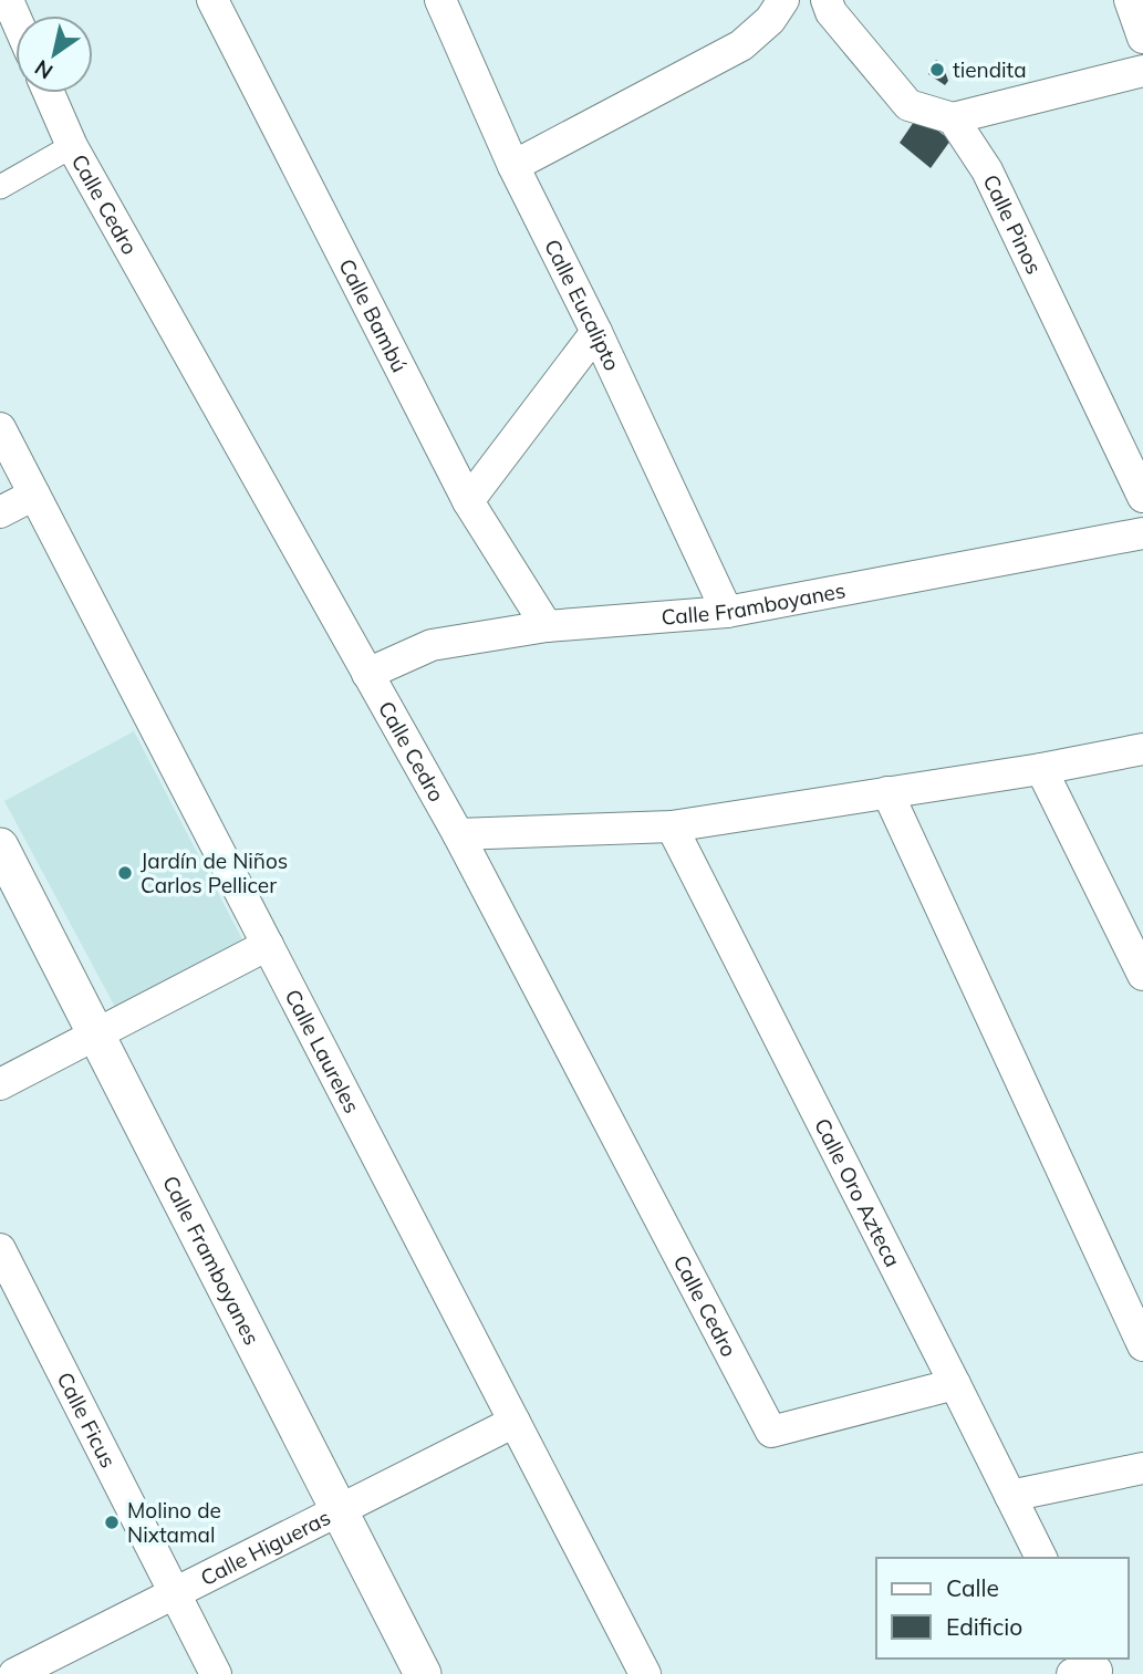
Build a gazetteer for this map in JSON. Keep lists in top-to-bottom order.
{
  "streets": {
    "street": [
      "Calle Cedro",
      "Calle Pinos",
      "Calle Eucalipto",
      "Calle Bambú",
      "Calle Framboyanes",
      "Calle Laureles",
      "Calle Oro Azteca",
      "Calle Ficus",
      "Calle Higueras"
    ]
  },
  "crossings": [
    ["Calle Cedro", "Calle Framboyanes"],
    ["Calle Cedro", "Calle Oro Azteca"],
    ["Calle Eucalipto", "Calle Framboyanes"],
    ["Calle Bambú", "Calle Framboyanes"],
    ["Calle Framboyanes", "Calle Higueras"],
    ["Calle Laureles", "Calle Higueras"],
    ["Calle Ficus", "Calle Higueras"]
  ],
  "places": ["tiendita", "Jardín de Niños Carlos Pellicer", "Molino de Nixtamal"],
  "legend": ["Calle", "Edificio"],
  "north": "bottom left"
}
